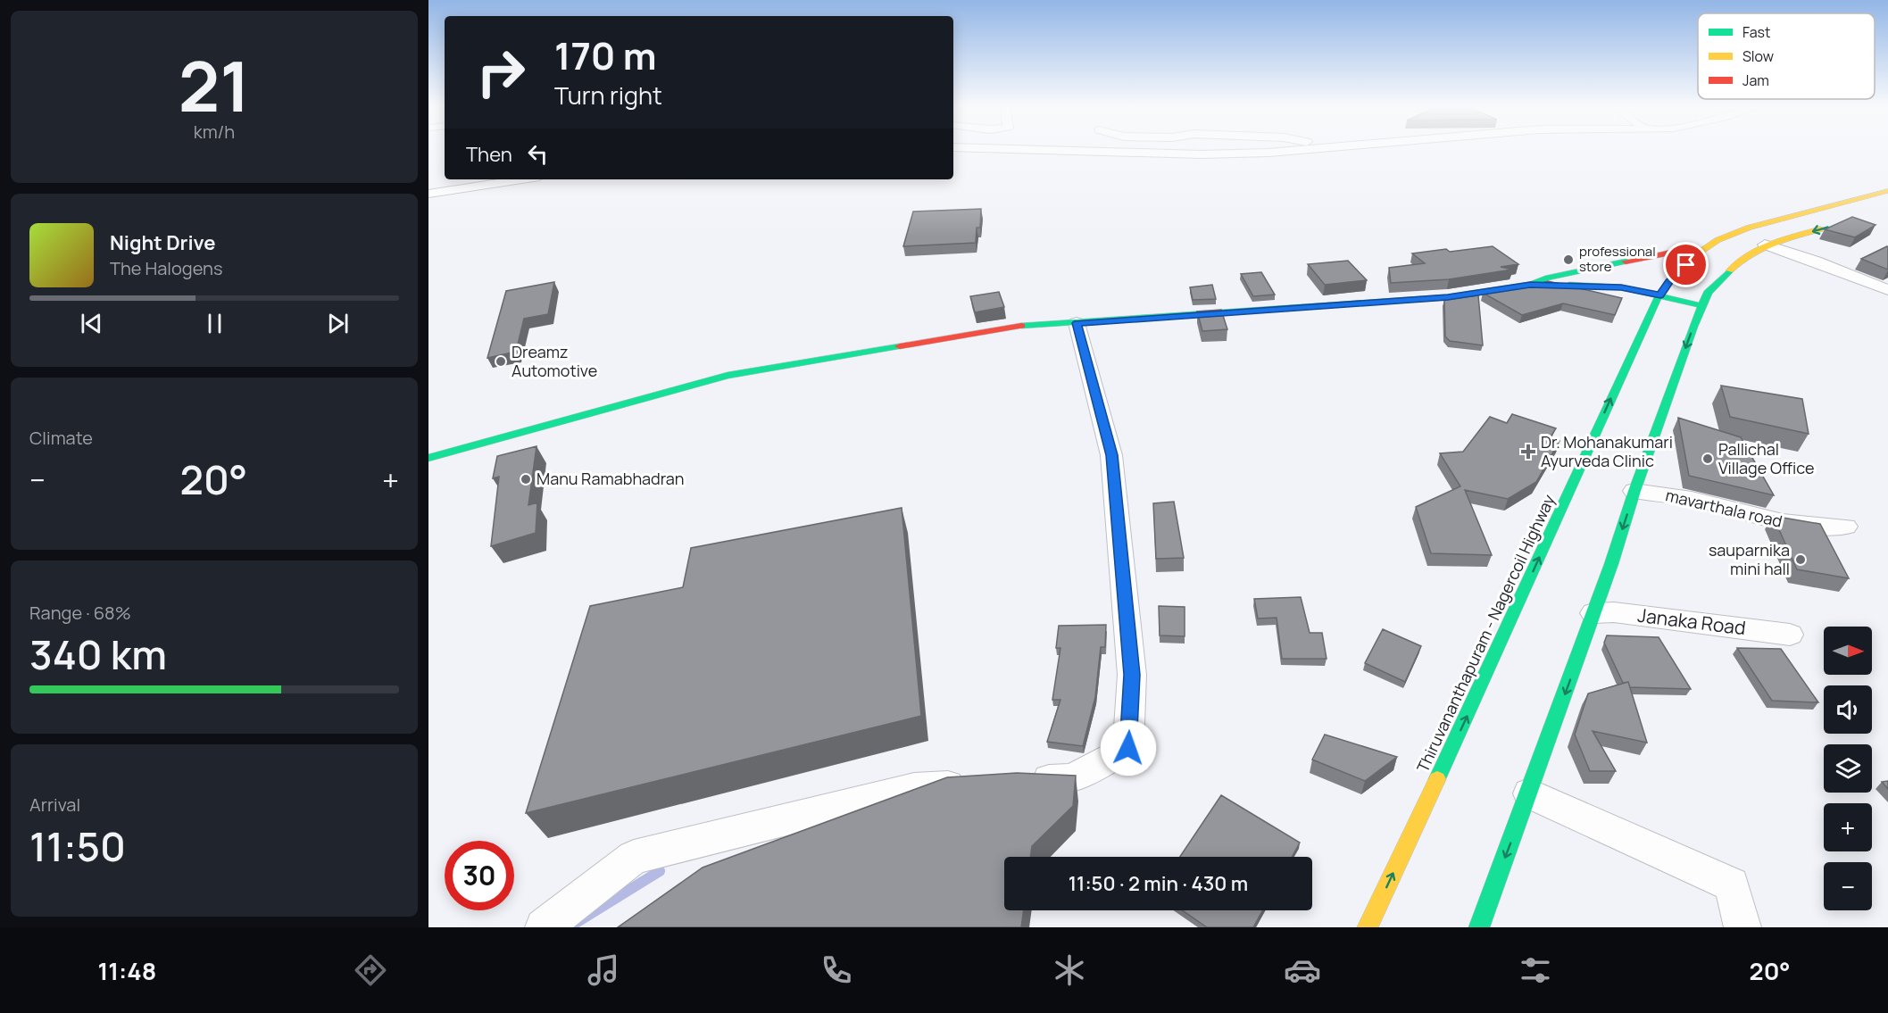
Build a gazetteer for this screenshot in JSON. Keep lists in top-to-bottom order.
{
  "streets": {
    "main road": ["Thiruvananthapuram - Nagercoil Highway"],
    "street": ["mavarthala road", "Janaka Road"]
  },
  "places": {
    "other": [
      "professional store",
      "Dreamz Automotive",
      "Pallichal Village Office",
      "Manu Ramabhadran",
      "sauparnika mini hall"
    ],
    "health": ["Dr. Mohanakumari Ayurveda Clinic"]
  },
  "legend": ["Fast", "Slow", "Jam"],
  "north": "right",
  "page": {
    "tile": [
      ["21", "km/h"],
      "Climate",
      ["Range · 68%", "340 km"],
      ["Arrival", "11:50"]
    ],
    "turn": ["170 m", "Turn right"],
    "then": "Then",
    "song": ["Night Drive", "The Halogens"],
    "heat": ["−", "20°", "+"],
    "map_buttons": ["+", "−"],
    "limit": "30",
    "trip": "11:50 · 2 min · 430 m",
    "tabs": ["11:48", "20°"]
  }
}
